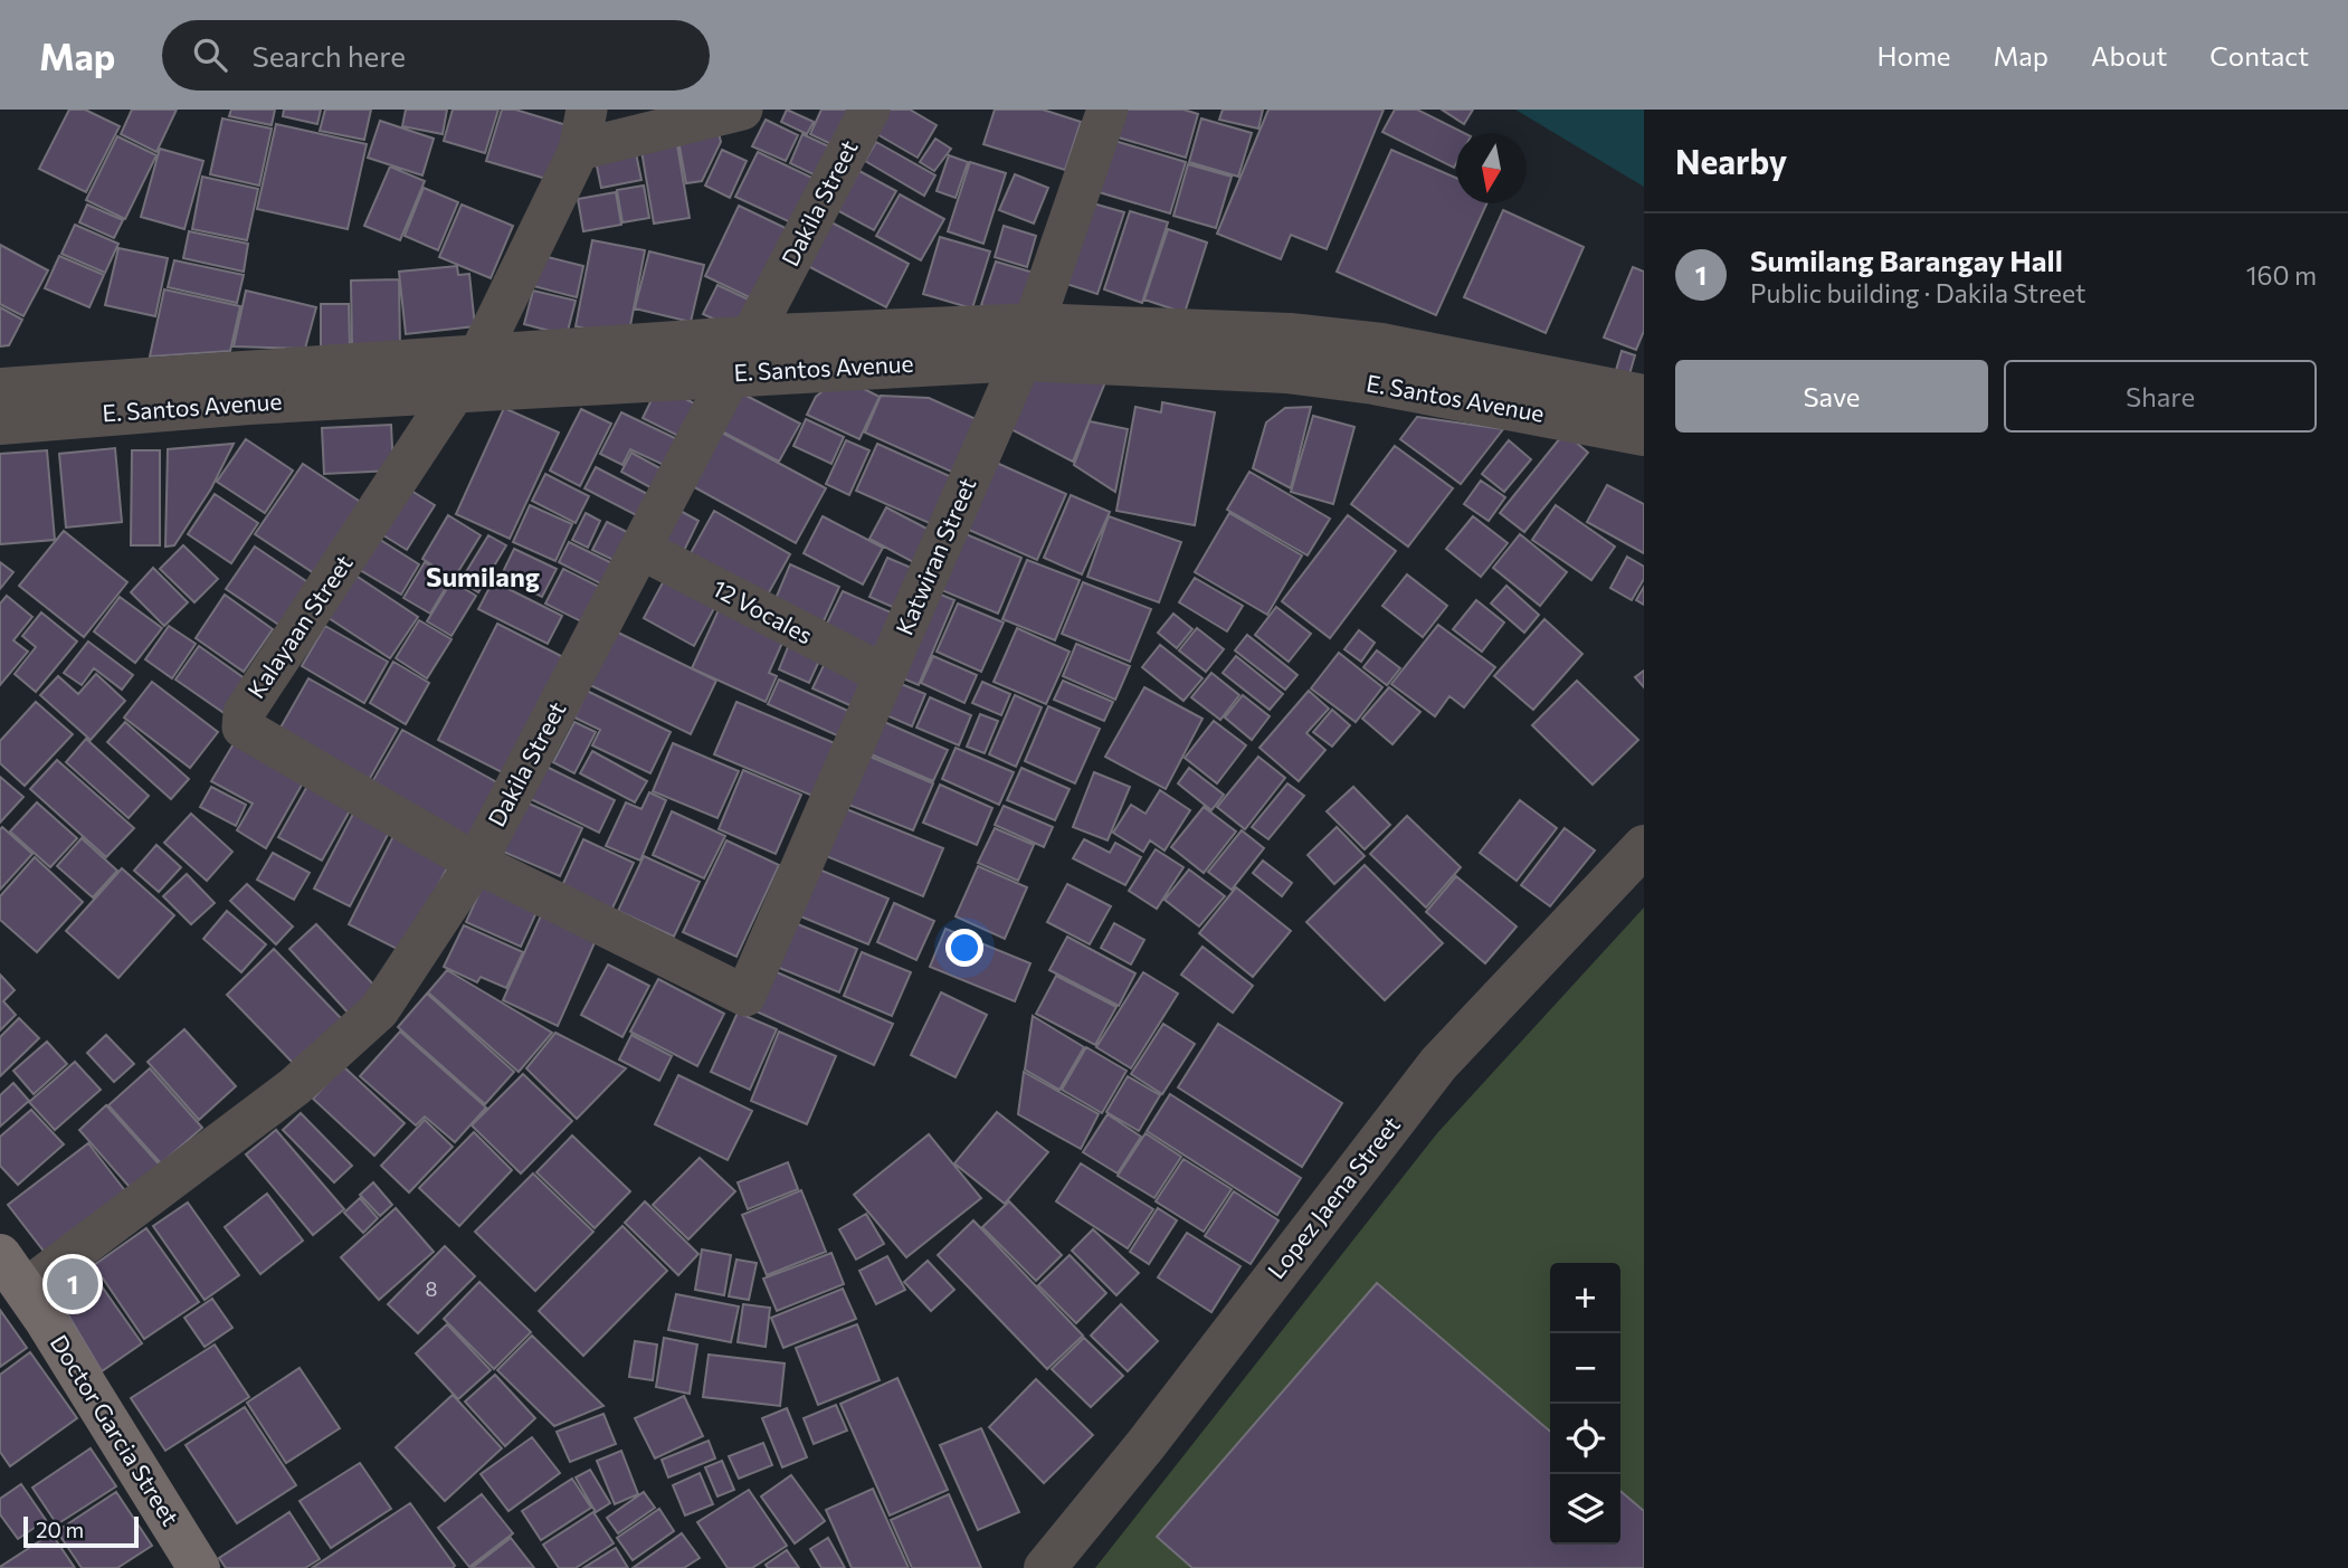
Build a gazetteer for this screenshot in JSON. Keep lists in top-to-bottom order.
{
  "streets": {
    "main road": ["Doctor Garcia Street"],
    "street": [
      "Dakila Street",
      "E. Santos Avenue",
      "Katwiran Street",
      "12 Vocales",
      "Kalayaan Street",
      "Lopez Jaena Street"
    ]
  },
  "crossings": [
    ["Dakila Street", "E. Santos Avenue"],
    ["Dakila Street", "12 Vocales"],
    ["Dakila Street", "Kalayaan Street"],
    ["Dakila Street", "Doctor Garcia Street"],
    ["E. Santos Avenue", "Katwiran Street"],
    ["E. Santos Avenue", "Kalayaan Street"],
    ["Katwiran Street", "12 Vocales"],
    ["Katwiran Street", "Kalayaan Street"]
  ],
  "districts": ["Sumilang"],
  "house_numbers": ["8"],
  "scale_bar": "20 m",
  "north": "bottom",
  "page": {
    "header": "Map",
    "search": "Search here",
    "nav": [
      "Home",
      "Map",
      "About",
      "Contact"
    ],
    "heading": "Nearby",
    "list": [
      {
        "mark": "1",
        "name": "Sumilang Barangay Hall",
        "note": "Public building · Dakila Street",
        "value": "160 m"
      }
    ],
    "buttons": ["Save", "Share"],
    "pins": "1",
    "map_buttons": ["+", "−"],
    "scale": "20 m"
  }
}
